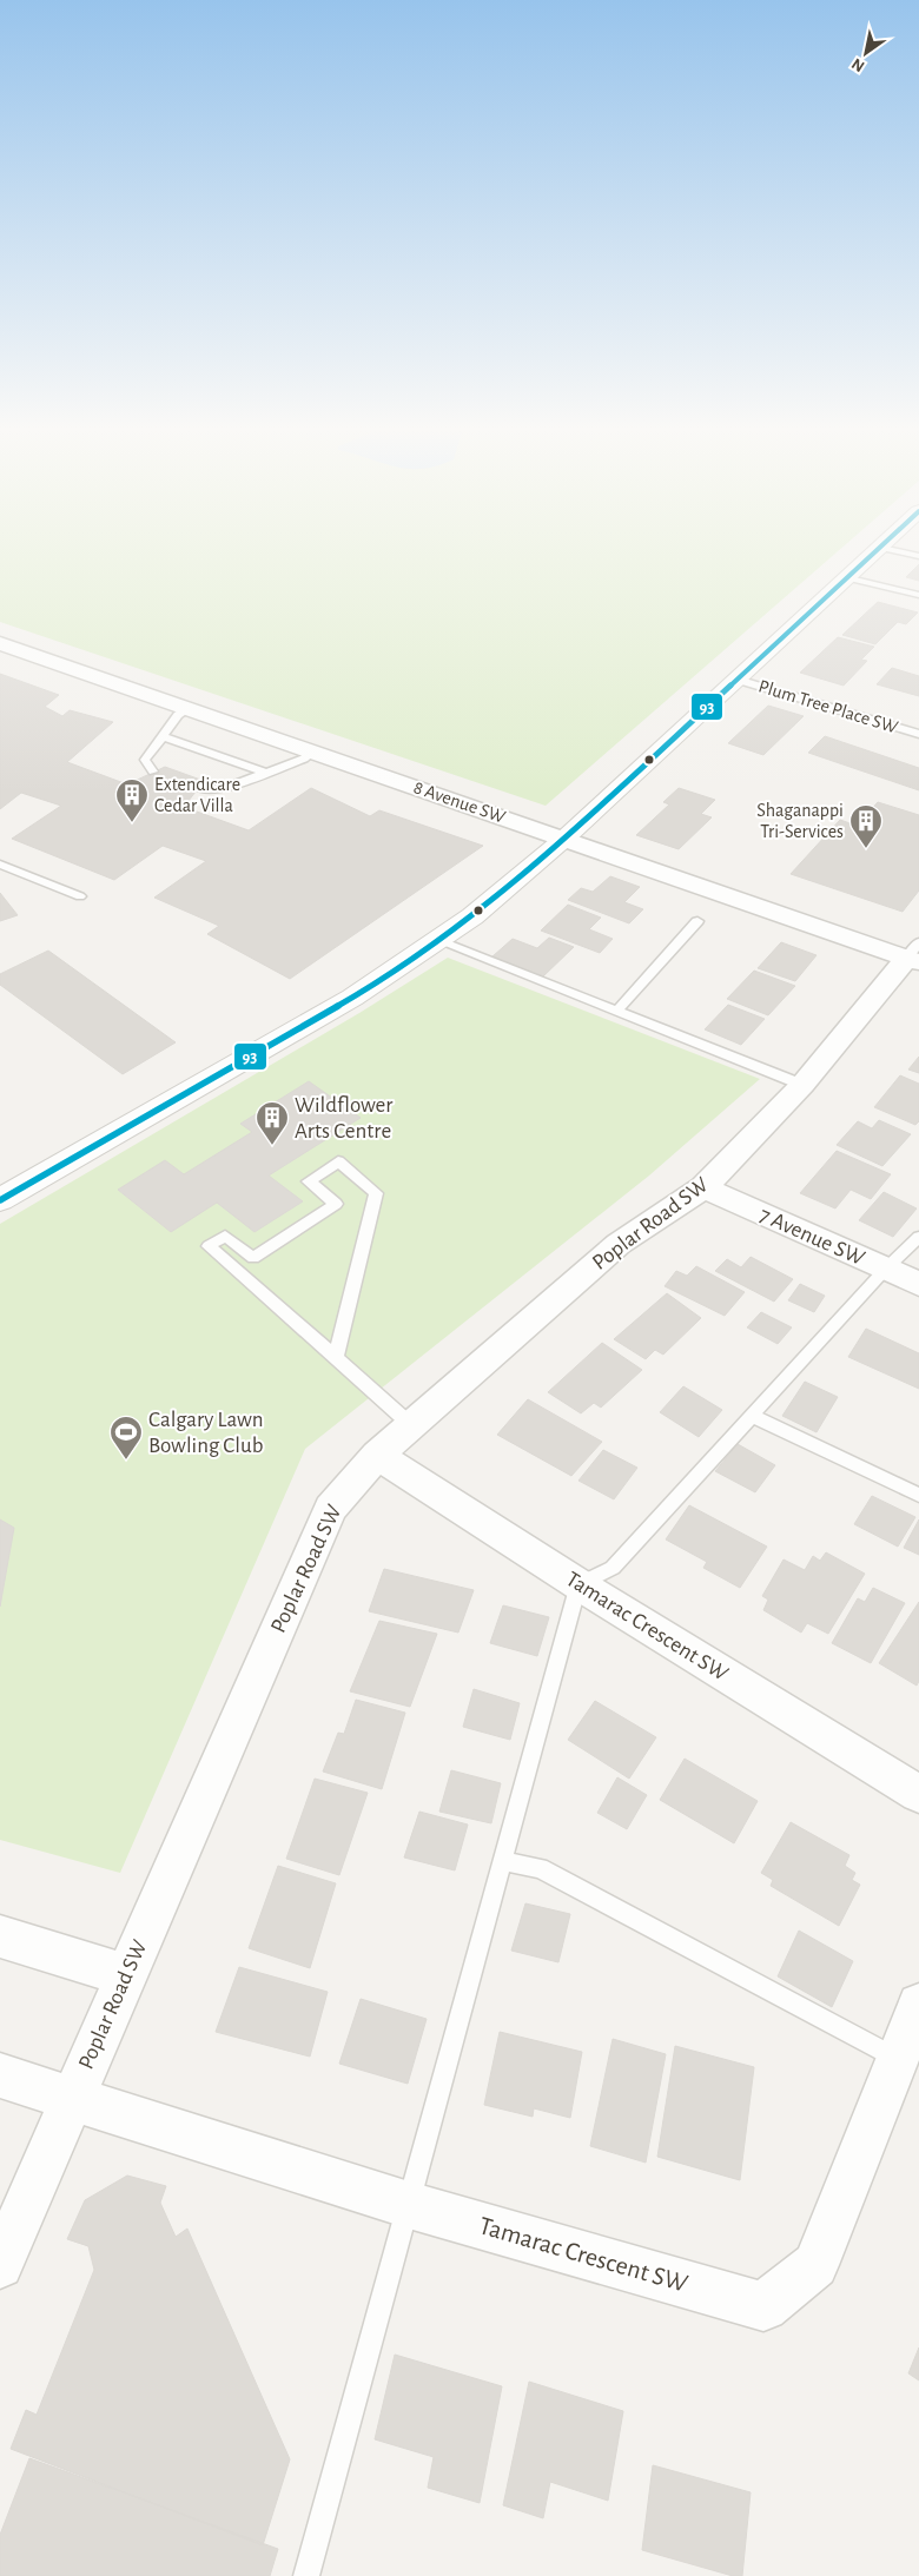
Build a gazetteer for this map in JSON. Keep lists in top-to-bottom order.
{
  "streets": {
    "street": [
      "8 Avenue SW",
      "Poplar Road SW",
      "7 Avenue SW",
      "Tamarac Crescent SW"
    ],
    "lane": ["Plum Tree Place SW"]
  },
  "crossings": [
    ["8 Avenue SW", "Poplar Road SW"],
    ["Poplar Road SW", "7 Avenue SW"],
    ["Poplar Road SW", "Tamarac Crescent SW"]
  ],
  "places": {
    "building": ["Extendicare Cedar Villa", "Shaganappi Tri-Services", "Wildflower Arts Centre"],
    "sports": ["Calgary Lawn Bowling Club"]
  },
  "lines": ["transit line 93"],
  "north": "bottom left"
}
